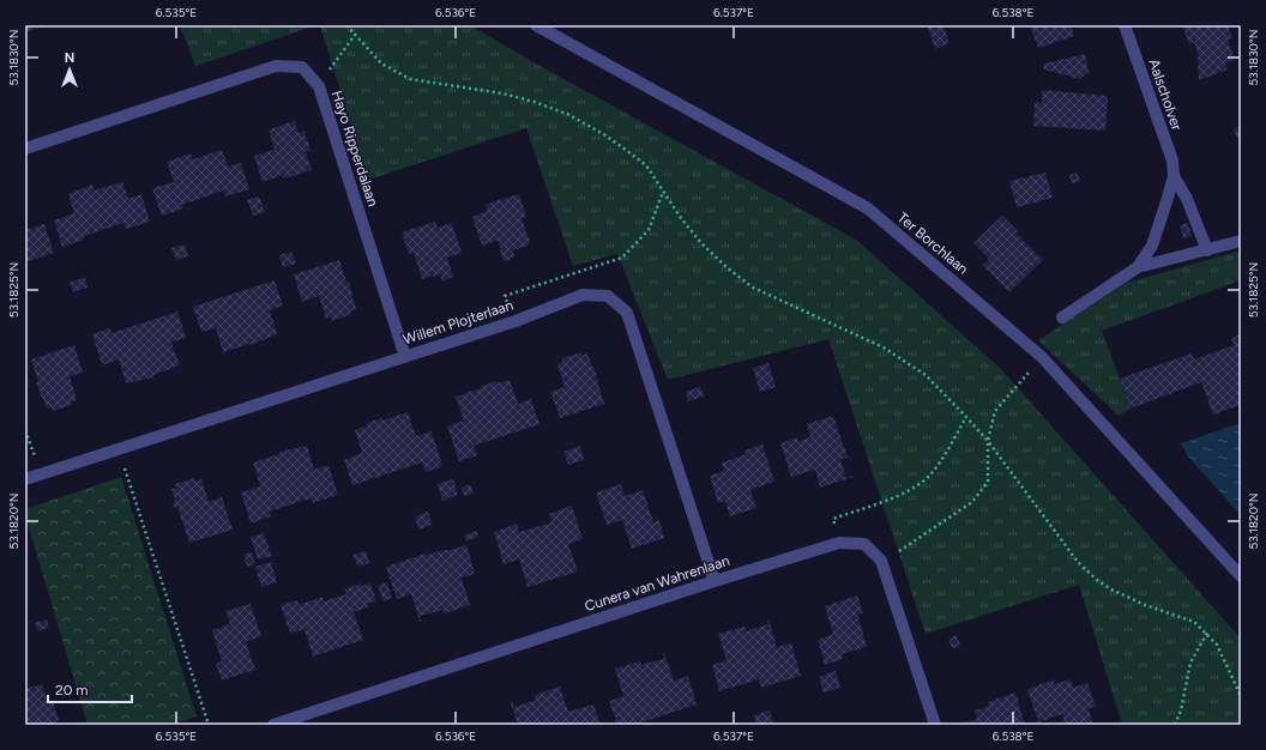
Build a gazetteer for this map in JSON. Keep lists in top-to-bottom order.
{
  "streets": {
    "street": [
      "Aalscholver",
      "Hayo Ripperdalaan",
      "Ter Borchlaan",
      "Willem Plojterlaan",
      "Cunera van Wahrenlaan"
    ]
  },
  "crossings": [
    ["Hayo Ripperdalaan", "Willem Plojterlaan"],
    ["Willem Plojterlaan", "Cunera van Wahrenlaan"]
  ],
  "scale_bar": "20 m",
  "north": "top",
  "coordinates": [
    "6.535°E",
    "6.536°E",
    "6.537°E",
    "6.538°E",
    "53.1830°N",
    "53.1825°N",
    "53.1820°N"
  ]
}
